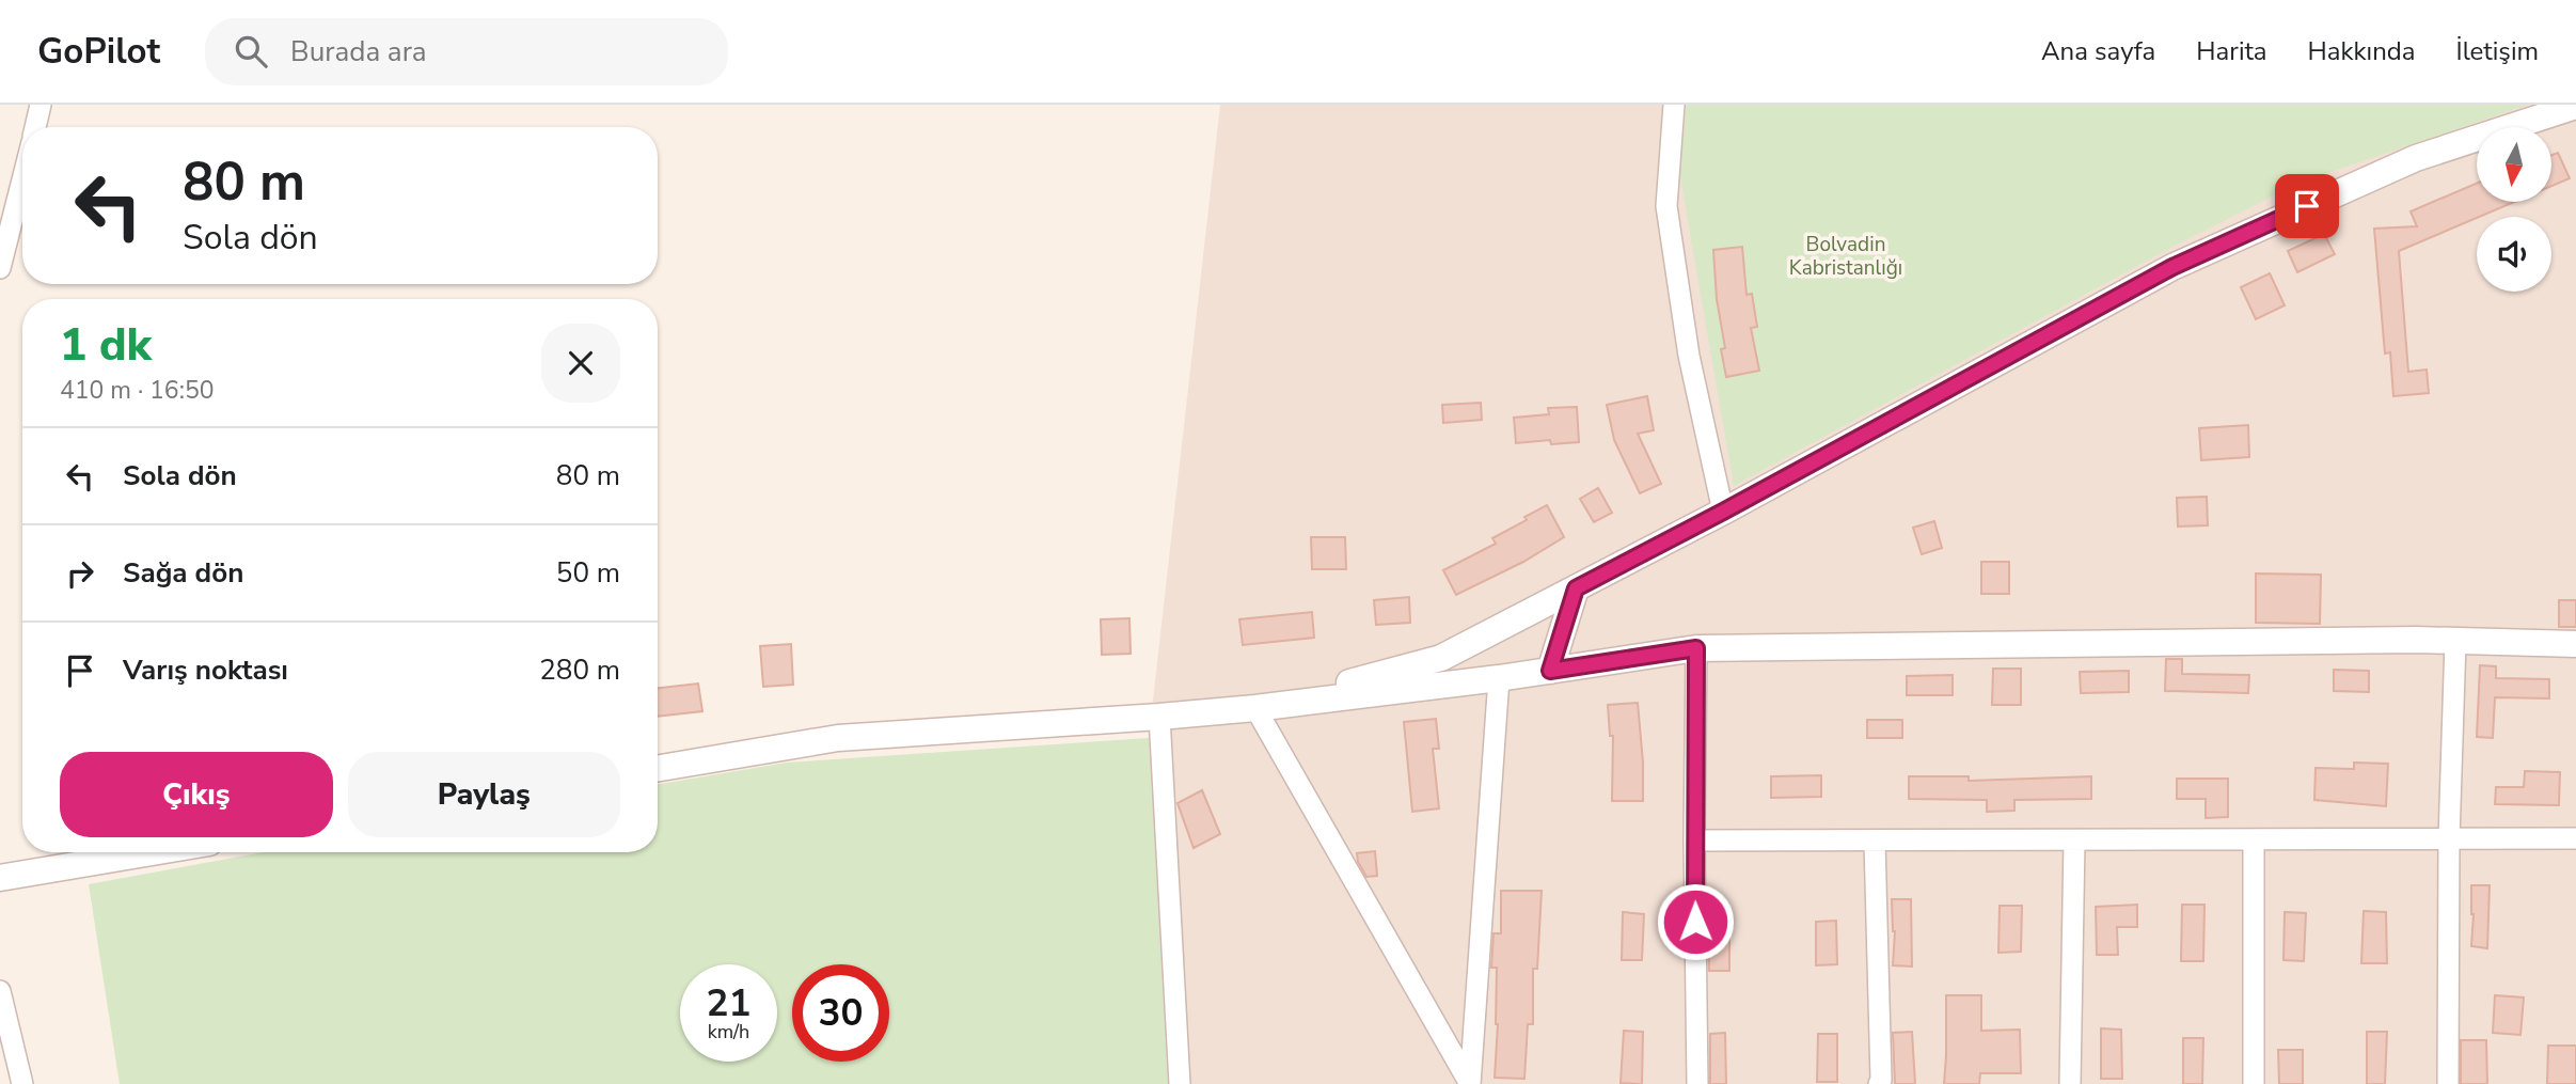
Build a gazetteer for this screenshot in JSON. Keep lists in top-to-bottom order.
{
  "parks": ["Bolvadin Kabristanlığı"],
  "north": "bottom",
  "page": {
    "header": "GoPilot",
    "search": "Burada ara",
    "nav": [
      "Ana sayfa",
      "Harita",
      "Hakkında",
      "İletişim"
    ],
    "turn": ["80 m", "Sola dön"],
    "heading": ["1 dk", "410 m · 16:50"],
    "list": [
      {
        "name": "Sola dön",
        "value": "80 m"
      },
      {
        "name": "Sağa dön",
        "value": "50 m"
      },
      {
        "name": "Varış noktası",
        "value": "280 m"
      }
    ],
    "buttons": ["Çıkış", "Paylaş"],
    "speed": "21 km/h",
    "limit": "30"
  }
}
